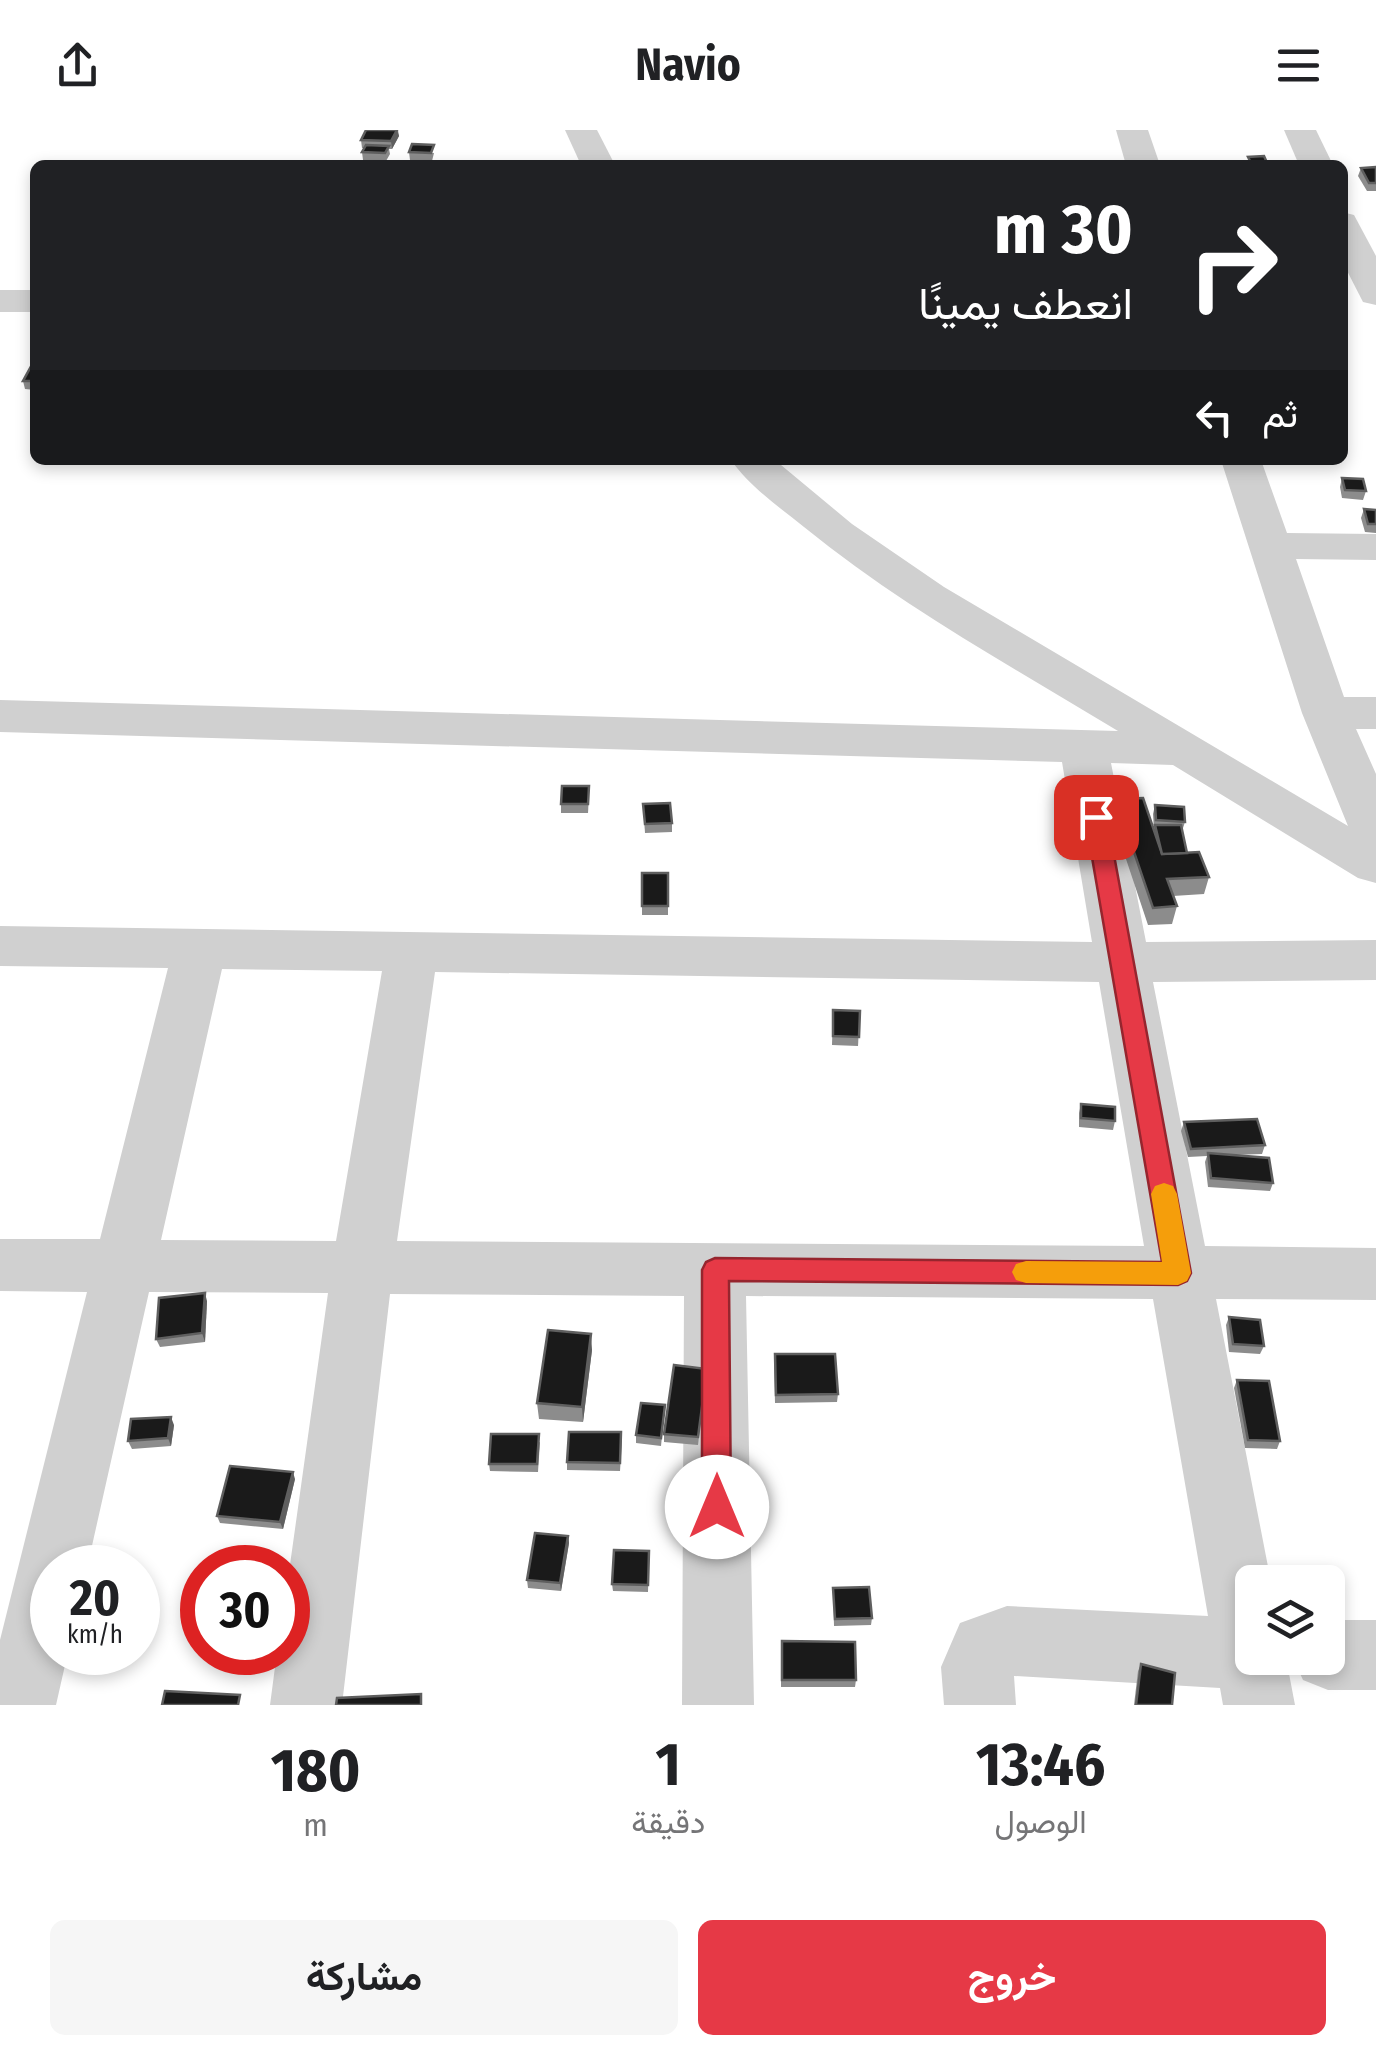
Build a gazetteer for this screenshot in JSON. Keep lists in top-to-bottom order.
{
  "page": {
    "header": "Navio",
    "turn": ["30 m", "انعطف يمينًا"],
    "then": "ثم",
    "speed": "20 km/h",
    "limit": "30",
    "eta": [
      "13:46",
      "الوصول",
      "1",
      "دقيقة",
      "180",
      "m"
    ],
    "buttons": ["خروج", "مشاركة"]
  }
}
